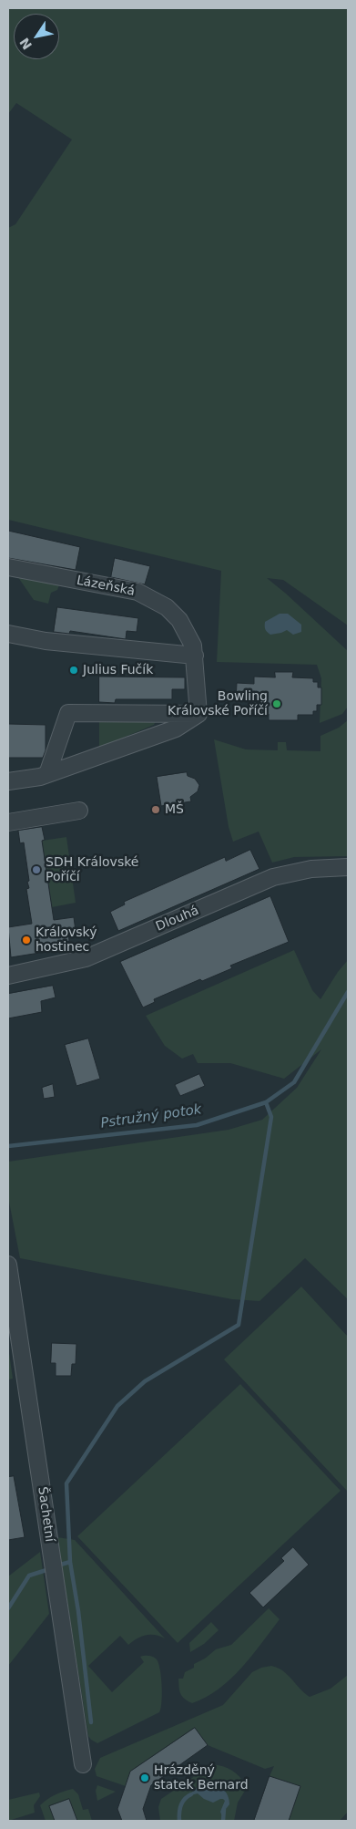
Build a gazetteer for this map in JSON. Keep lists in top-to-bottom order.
{
  "streets": {
    "street": ["Lázeňská", "Dlouhá", "Šachetní"]
  },
  "water": ["Pstružný potok"],
  "places": [
    "Julius Fučík",
    "Bowling Královské Poříčí",
    "MŠ",
    "SDH Královské Poříčí",
    "Královský hostinec",
    "Hrázděný statek Bernard"
  ],
  "north": "bottom left"
}
